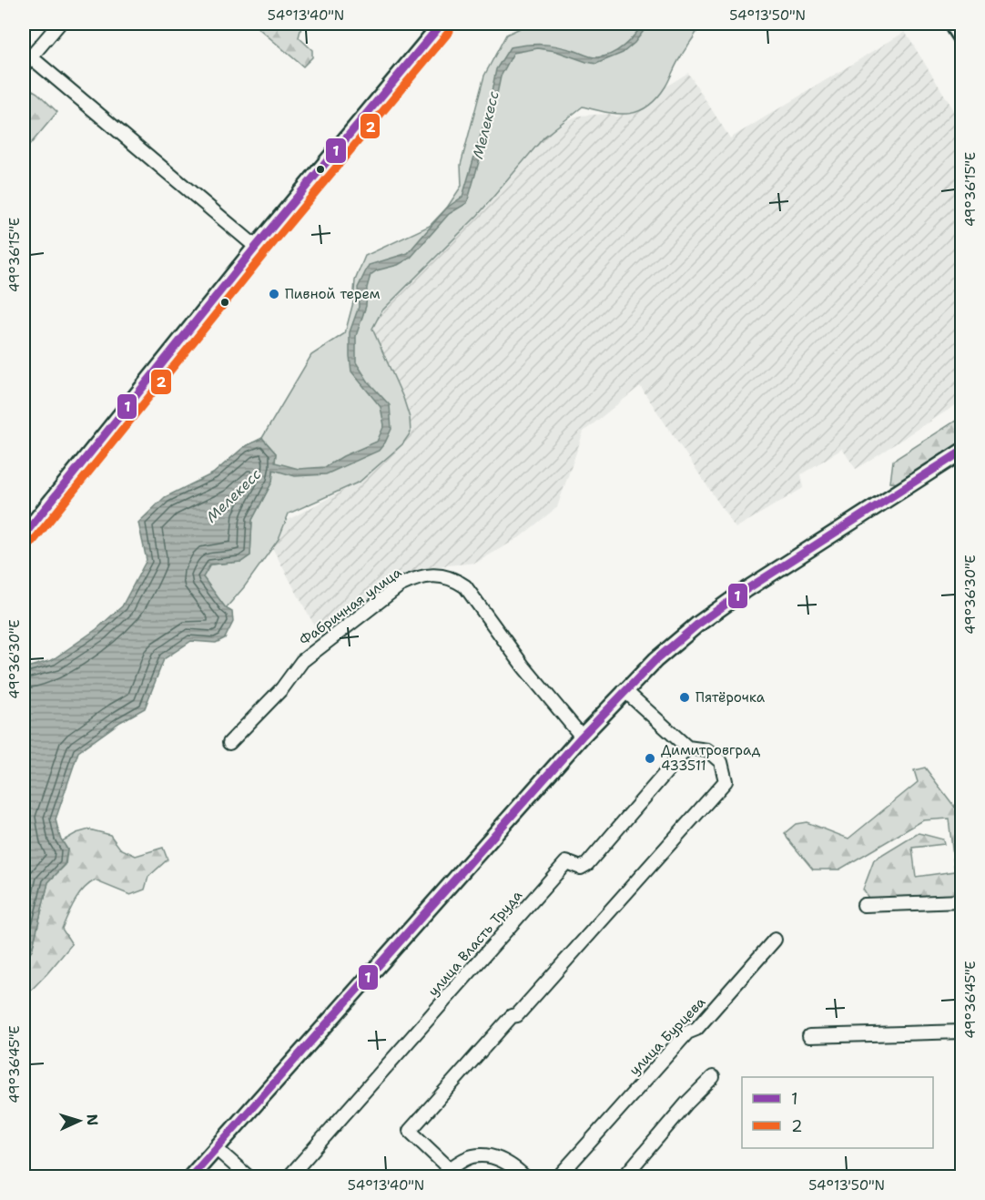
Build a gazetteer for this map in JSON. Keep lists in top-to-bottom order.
{
  "streets": {
    "street": ["Фабричная улица", "улица Власть Труда", "улица Бурцева"]
  },
  "water": ["Мелекесс"],
  "places": ["Пивной терем", "Пятёрочка", "Димитровград 433511"],
  "lines": ["transit line 1", "transit line 2"],
  "legend": ["1", "2"],
  "north": "right",
  "coordinates": [
    "54°13'40\"N",
    "54°13'50\"N",
    "49°36'15\"E",
    "49°36'30\"E",
    "49°36'45\"E"
  ]
}
